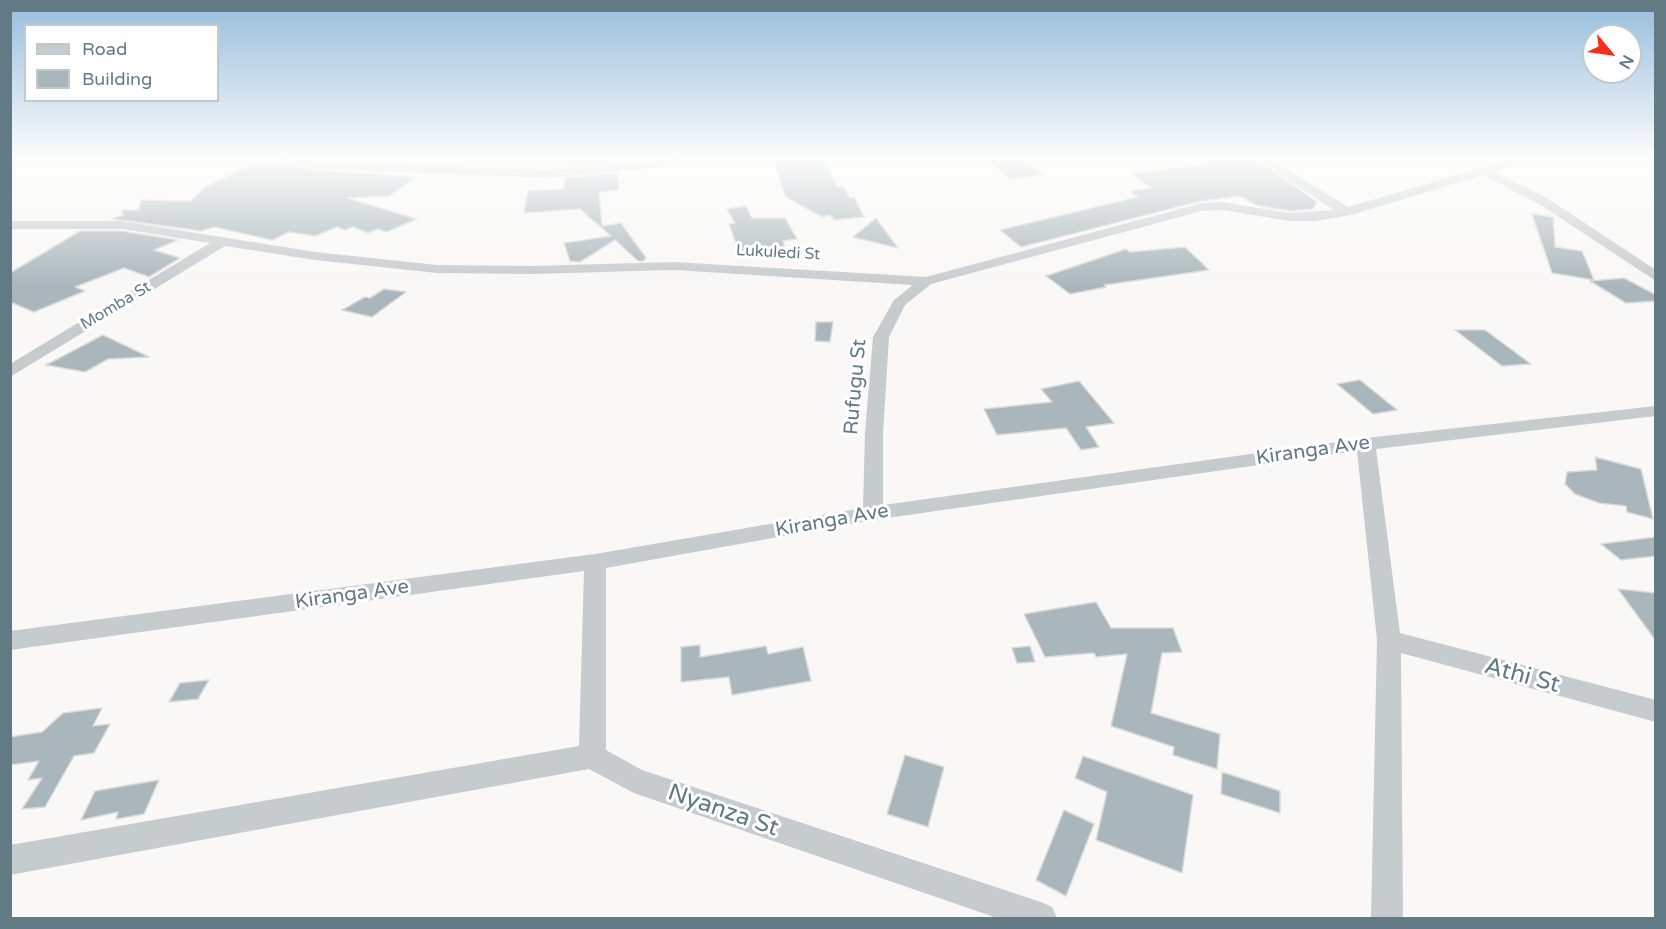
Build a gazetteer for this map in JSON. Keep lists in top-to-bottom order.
{
  "streets": {
    "street": [
      "Lukuledi St",
      "Momba St",
      "Rufugu St",
      "Kiranga Ave",
      "Athi St",
      "Nyanza St"
    ]
  },
  "crossings": [
    ["Lukuledi St", "Momba St"],
    ["Lukuledi St", "Rufugu St"],
    ["Rufugu St", "Kiranga Ave"]
  ],
  "legend": ["Road", "Building"],
  "north": "bottom right"
}
